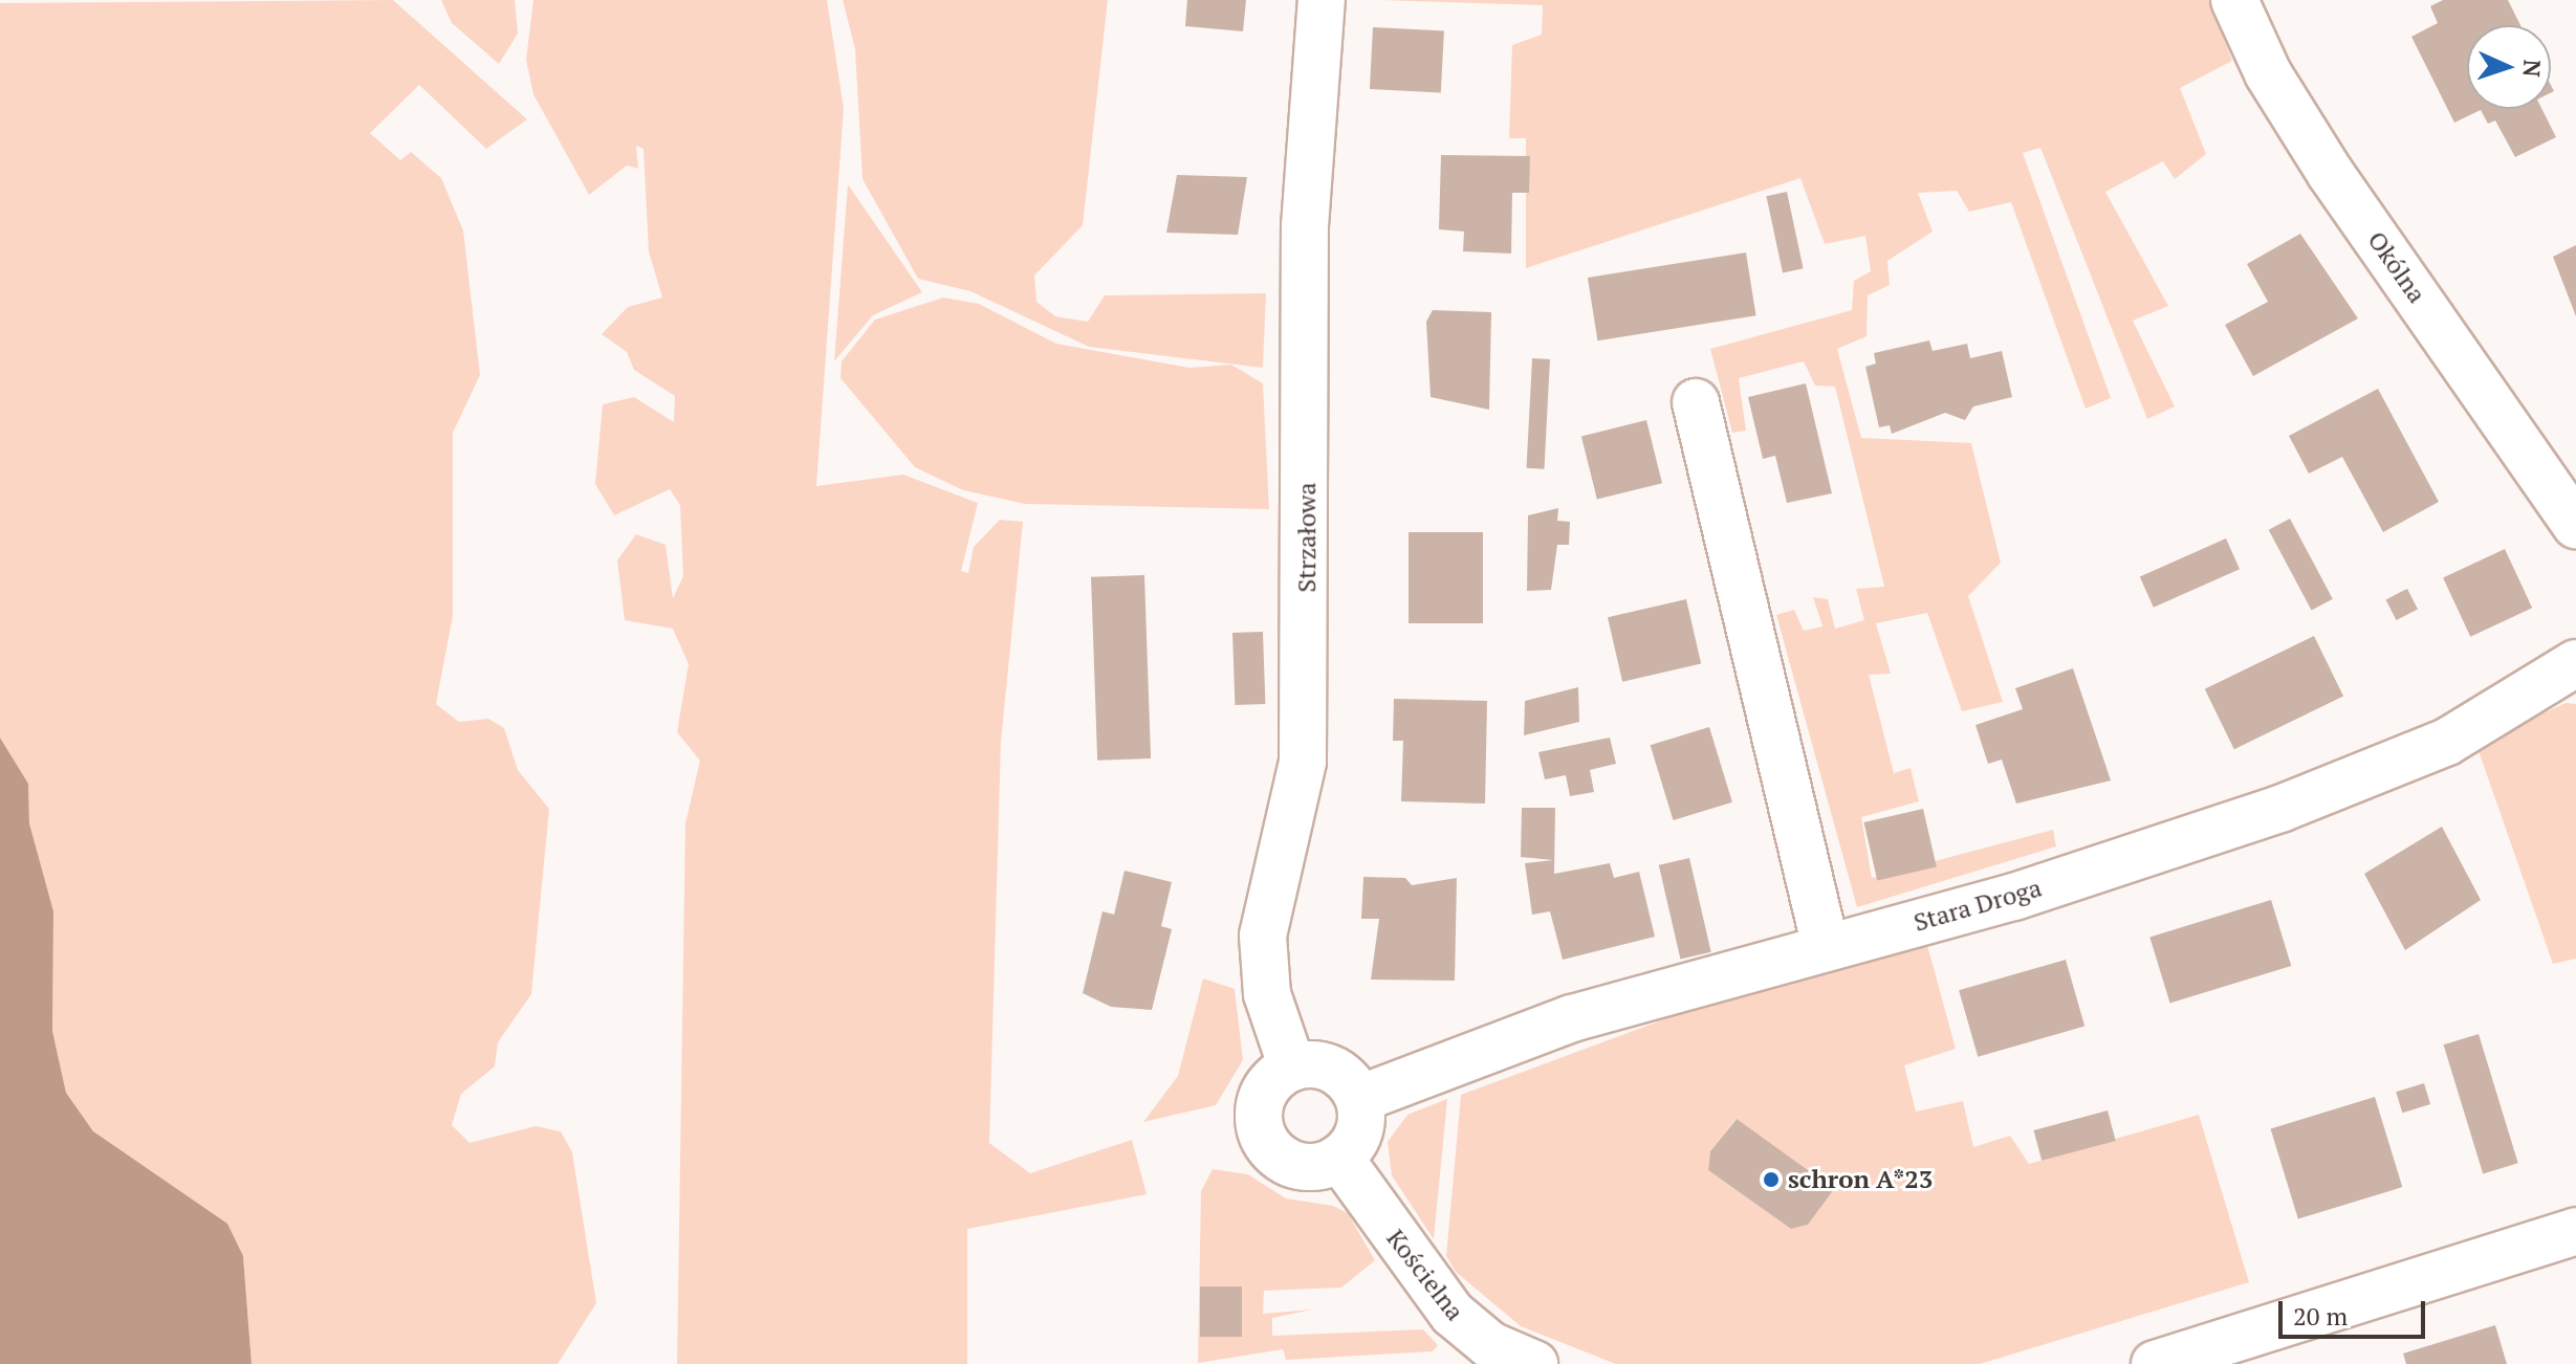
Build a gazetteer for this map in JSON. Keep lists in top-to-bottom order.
{
  "streets": {
    "street": [
      "Okólna",
      "Strzałowa",
      "Stara Droga",
      "Kościelna"
    ]
  },
  "crossings": [
    ["Strzałowa", "Stara Droga"],
    ["Strzałowa", "Kościelna"],
    ["Stara Droga", "Kościelna"]
  ],
  "places": ["schron A*23"],
  "scale_bar": "20 m",
  "north": "right"
}
